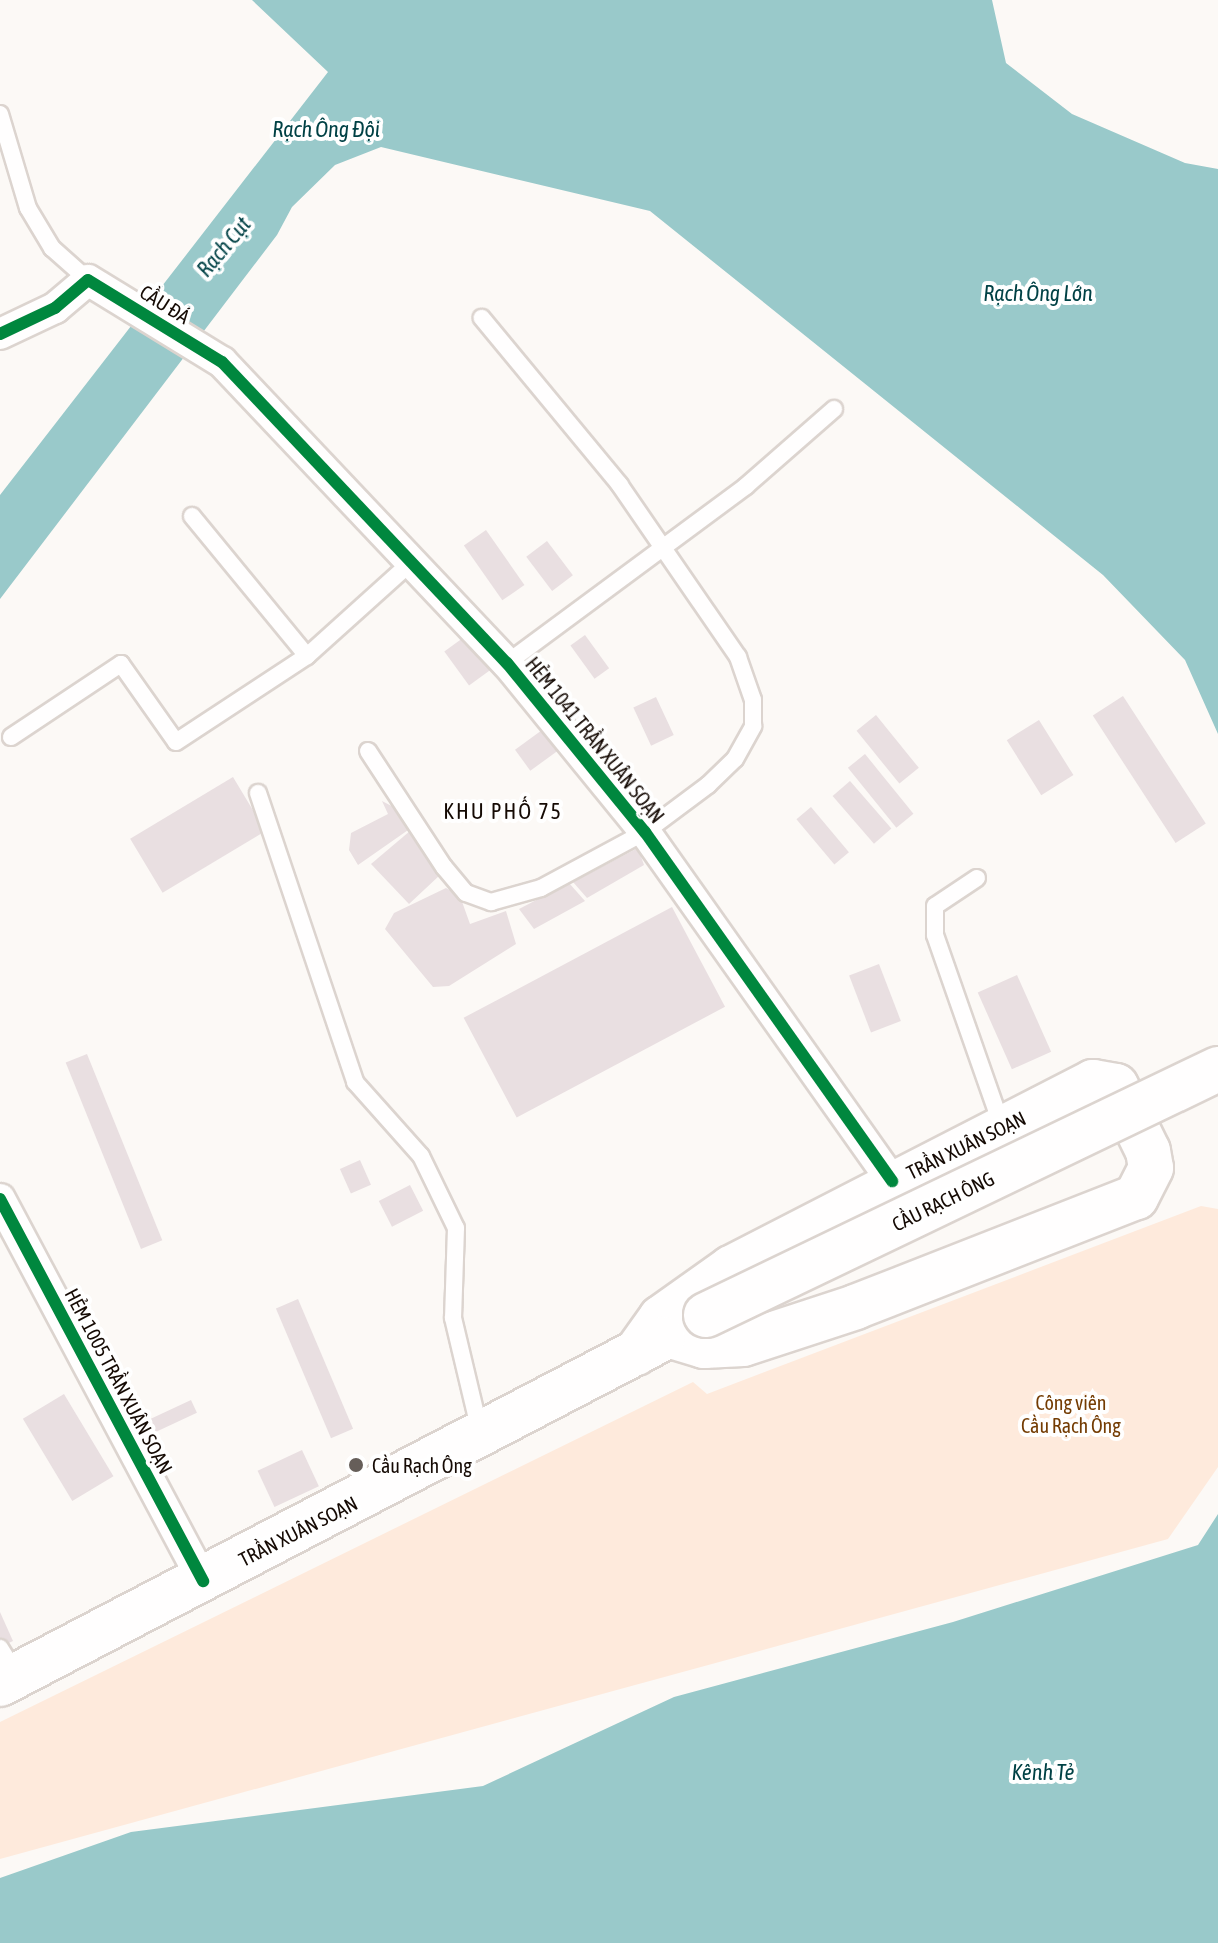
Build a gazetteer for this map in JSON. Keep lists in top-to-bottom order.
{
  "streets": {
    "main road": ["TRẦN XUÂN SOẠN", "CẦU RẠCH ÔNG"],
    "street": ["CẦU ĐÁ", "HẺM 1041 TRẦN XUÂN SOẠN", "HẺM 1005 TRẦN XUÂN SOẠN"]
  },
  "crossings": [
    ["CẦU ĐÁ", "HẺM 1041 TRẦN XUÂN SOẠN"],
    ["HẺM 1041 TRẦN XUÂN SOẠN", "TRẦN XUÂN SOẠN"],
    ["TRẦN XUÂN SOẠN", "CẦU RẠCH ÔNG"],
    ["TRẦN XUÂN SOẠN", "HẺM 1005 TRẦN XUÂN SOẠN"]
  ],
  "districts": ["KHU PHỐ 75"],
  "water": [
    "Rạch Ông Đội",
    "Rạch Cụt",
    "Rạch Ông Lớn",
    "Kênh Tẻ"
  ],
  "parks": ["Công viên Cầu Rạch Ông"],
  "places": ["Cầu Rạch Ông"]
}
